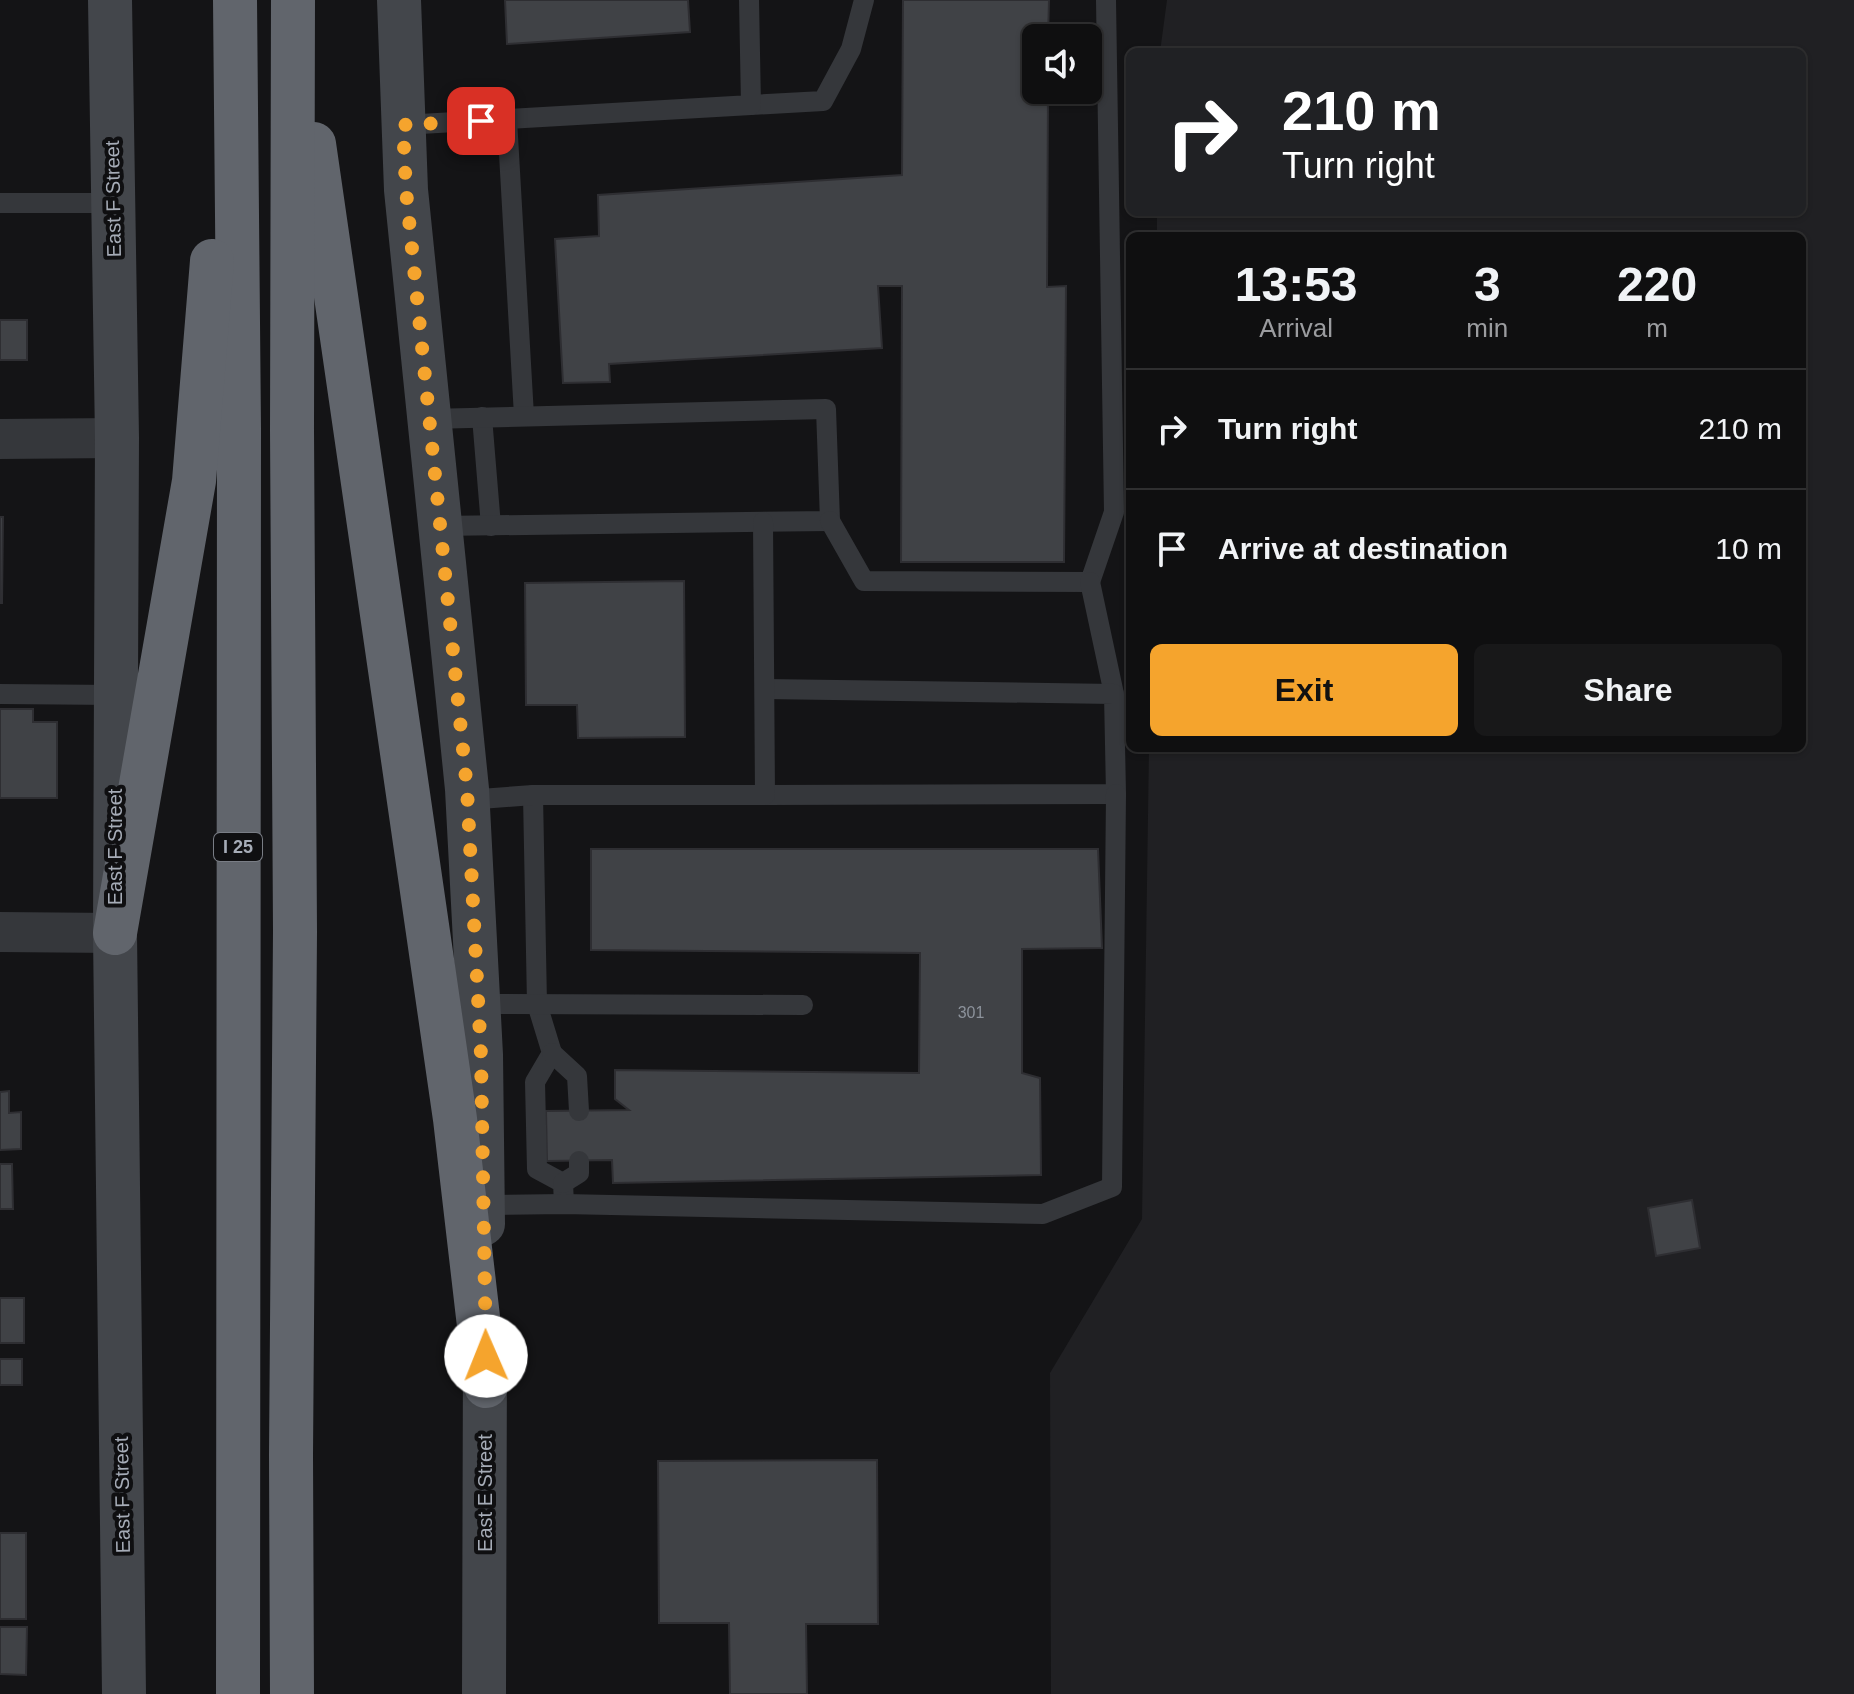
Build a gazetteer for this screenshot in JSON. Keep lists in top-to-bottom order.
{
  "streets": {
    "highway": ["I 25"],
    "main road": ["East F Street", "East E Street"]
  },
  "house_numbers": ["301"],
  "page": {
    "turn": ["210 m", "Turn right"],
    "eta": [
      "13:53",
      "Arrival",
      "3",
      "min",
      "220",
      "m"
    ],
    "list": [
      {
        "name": "Turn right",
        "value": "210 m"
      },
      {
        "name": "Arrive at destination",
        "value": "10 m"
      }
    ],
    "buttons": ["Exit", "Share"]
  }
}
